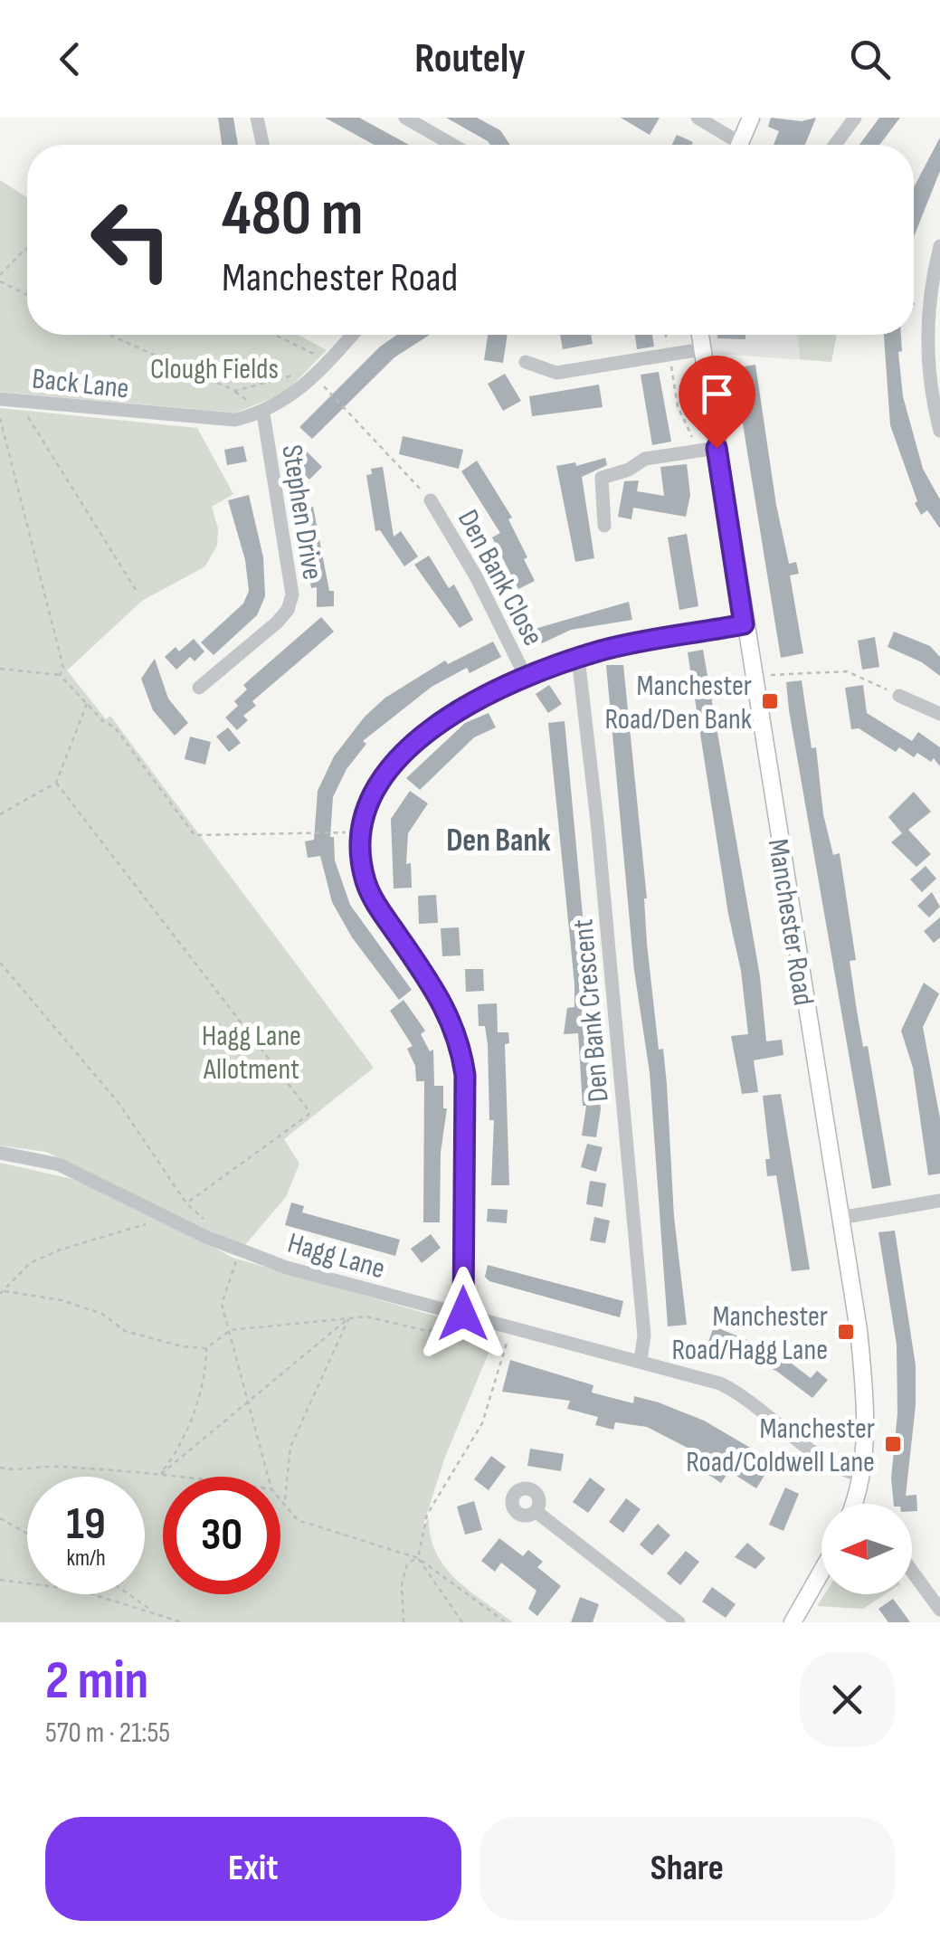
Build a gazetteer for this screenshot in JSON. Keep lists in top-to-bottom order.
{
  "streets": {
    "main road": ["Manchester Road"],
    "street": [
      "Back Lane",
      "Stephen Drive",
      "Den Bank Close",
      "Den Bank Crescent",
      "Hagg Lane"
    ]
  },
  "crossings": [
    ["Back Lane", "Stephen Drive"],
    ["Manchester Road", "Hagg Lane"],
    ["Den Bank Crescent", "Hagg Lane"]
  ],
  "districts": ["Den Bank"],
  "parks": ["Clough Fields", "Hagg Lane Allotment"],
  "places": {
    "transit": ["Manchester Road/Den Bank", "Manchester Road/Hagg Lane", "Manchester Road/Coldwell Lane"]
  },
  "north": "left",
  "page": {
    "header": "Routely",
    "turn": ["480 m", "Manchester Road"],
    "speed": "19 km/h",
    "limit": "30",
    "heading": ["2 min", "570 m · 21:55"],
    "buttons": ["Exit", "Share"]
  }
}
